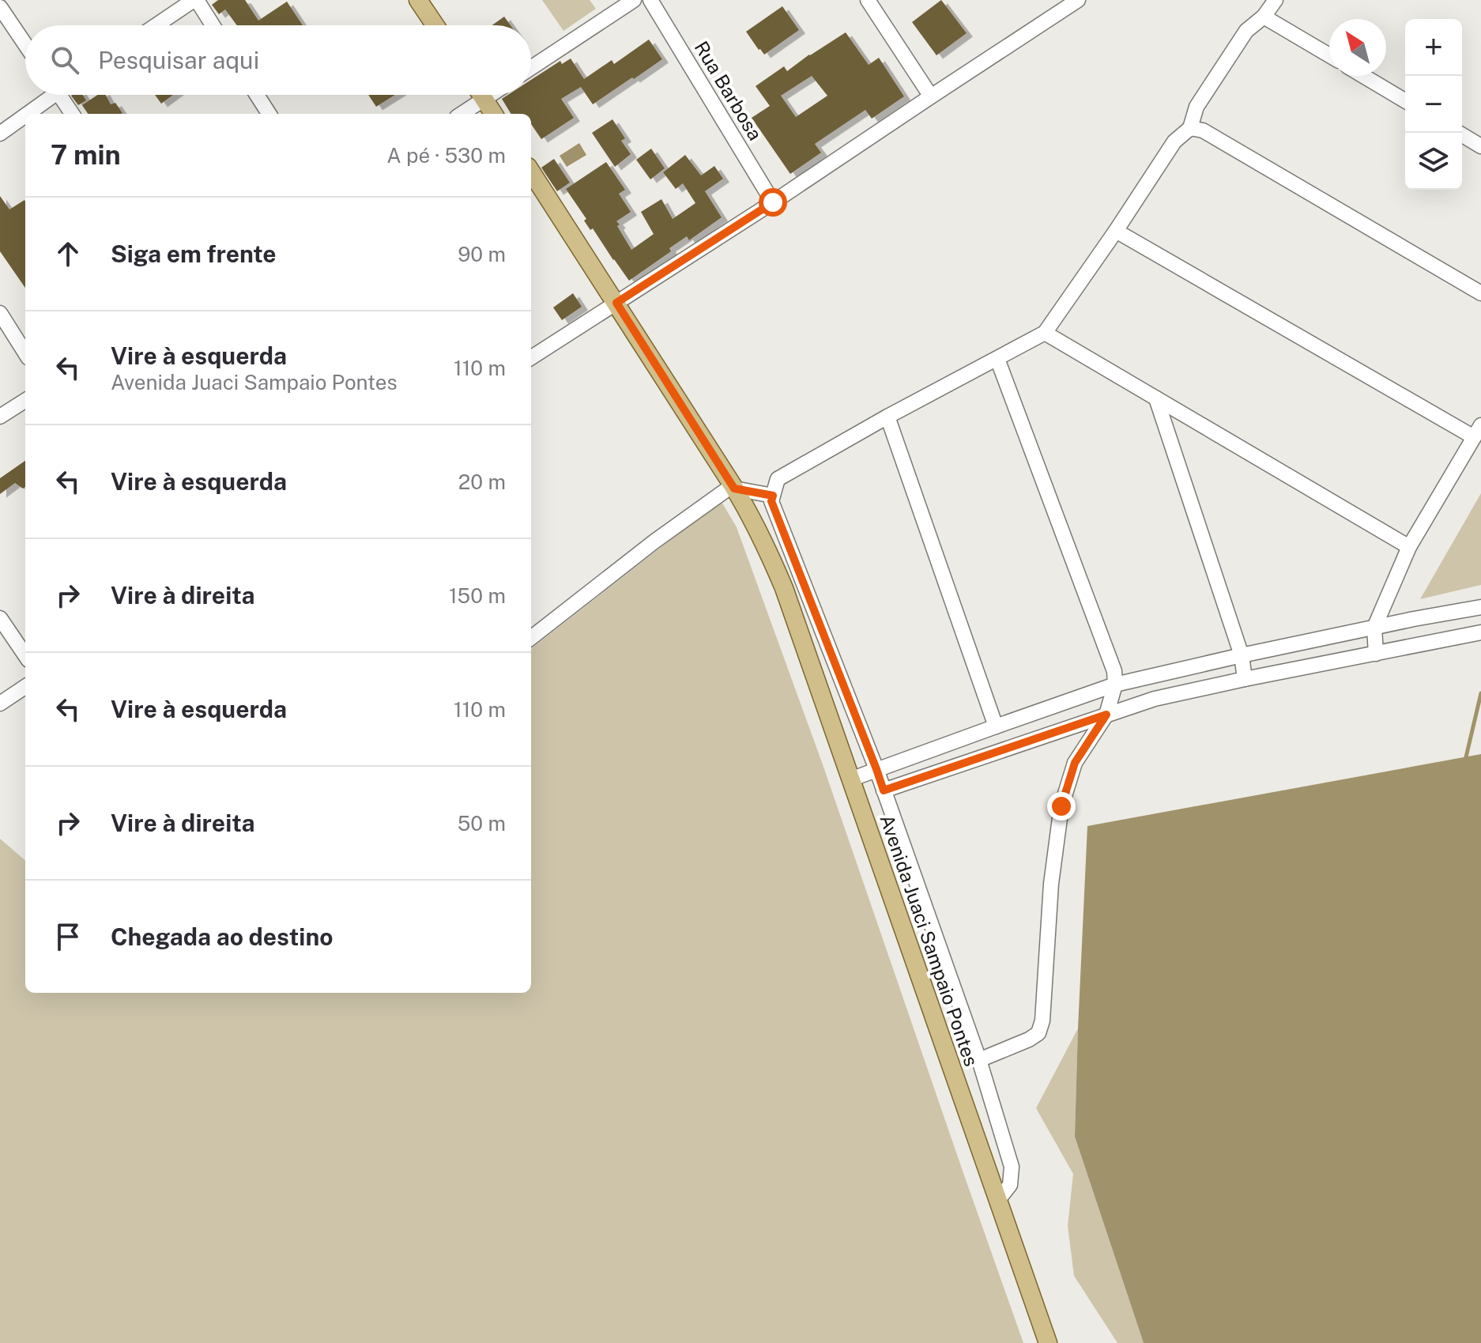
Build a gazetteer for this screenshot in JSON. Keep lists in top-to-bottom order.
{
  "streets": {
    "main road": ["Avenida Juaci Sampaio Pontes"],
    "street": ["Rua Barbosa"]
  },
  "north": "top left",
  "page": {
    "map_buttons": ["+", "−"],
    "search": "Pesquisar aqui",
    "heading": ["7 min", "A pé · 530 m"],
    "list": [
      ["Siga em frente", "90 m"],
      ["Vire à esquerda", "Avenida Juaci Sampaio Pontes", "110 m"],
      ["Vire à esquerda", "20 m"],
      ["Vire à direita", "150 m"],
      ["Vire à esquerda", "110 m"],
      ["Vire à direita", "50 m"],
      "Chegada ao destino"
    ]
  }
}
